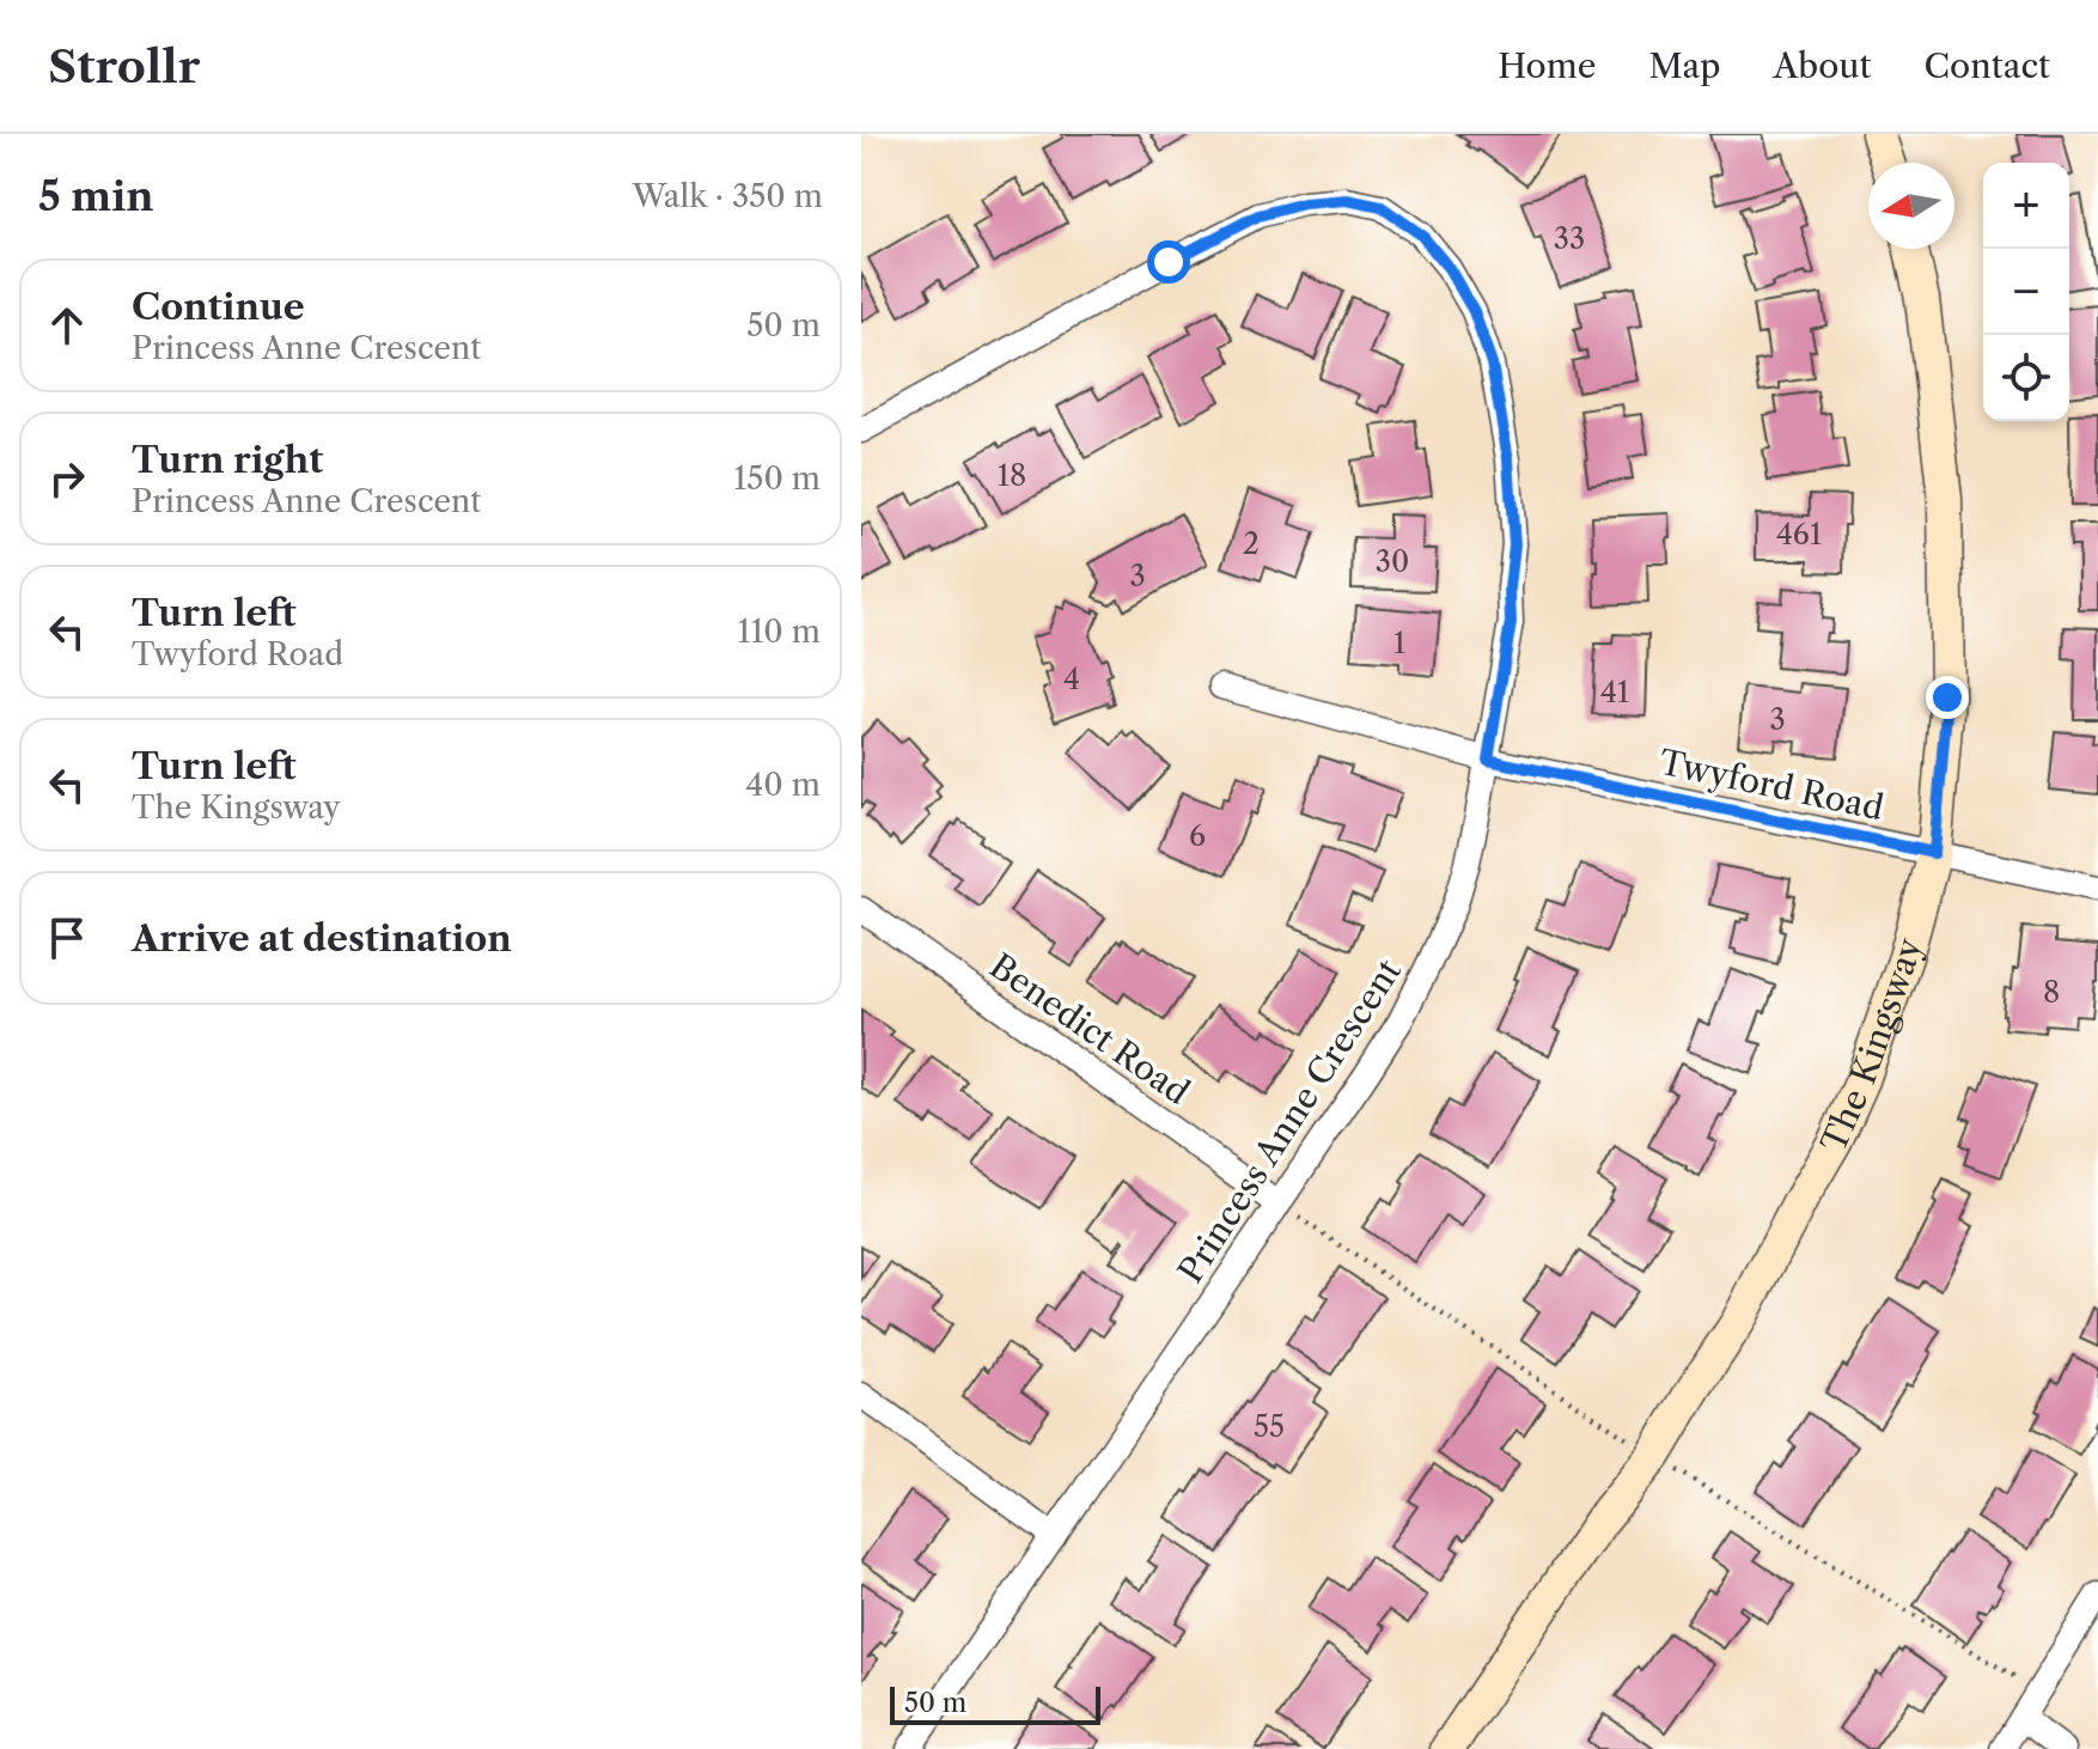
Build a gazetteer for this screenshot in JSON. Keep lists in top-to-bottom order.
{
  "streets": {
    "street": [
      "Twyford Road",
      "Benedict Road",
      "The Kingsway",
      "Princess Anne Crescent"
    ]
  },
  "crossings": [
    ["Twyford Road", "The Kingsway"],
    ["Twyford Road", "Princess Anne Crescent"],
    ["Benedict Road", "Princess Anne Crescent"]
  ],
  "house_numbers": [
    "33",
    "18",
    "461",
    "2",
    "30",
    "3",
    "1",
    "4",
    "41",
    "3",
    "6",
    "8",
    "55"
  ],
  "scale_bar": "50 m",
  "north": "left",
  "page": {
    "header": "Strollr",
    "nav": [
      "Home",
      "Map",
      "About",
      "Contact"
    ],
    "heading": ["5 min", "Walk · 350 m"],
    "map_buttons": ["+", "−"],
    "list": [
      ["Continue", "Princess Anne Crescent", "50 m"],
      ["Turn right", "Princess Anne Crescent", "150 m"],
      ["Turn left", "Twyford Road", "110 m"],
      ["Turn left", "The Kingsway", "40 m"],
      "Arrive at destination"
    ],
    "scale": "50 m"
  }
}
